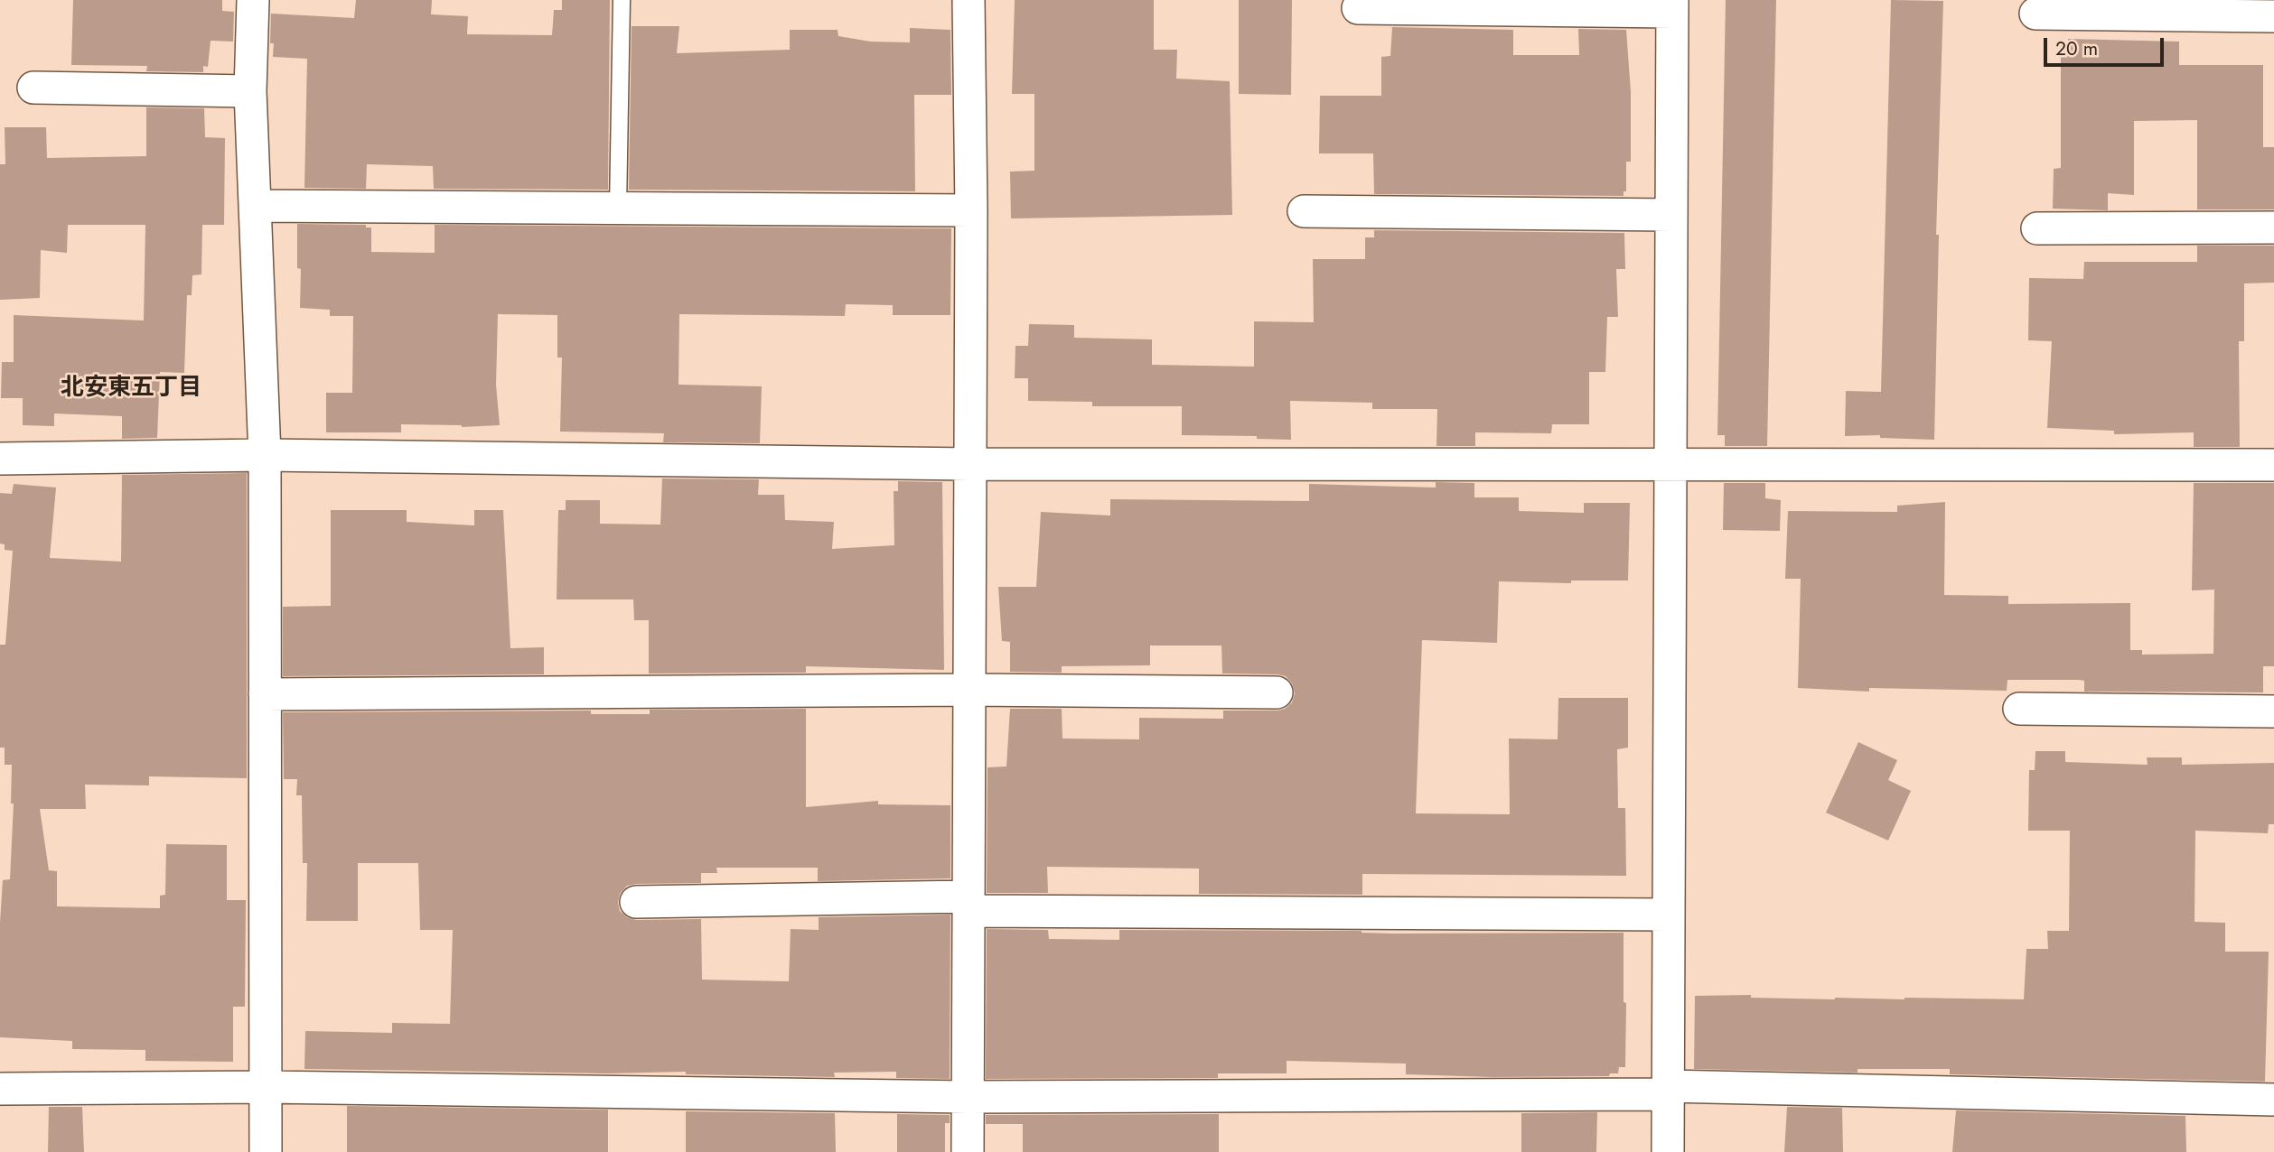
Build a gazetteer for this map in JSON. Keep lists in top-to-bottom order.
{
  "districts": ["北安東五丁目"],
  "scale_bar": "20 m"
}
